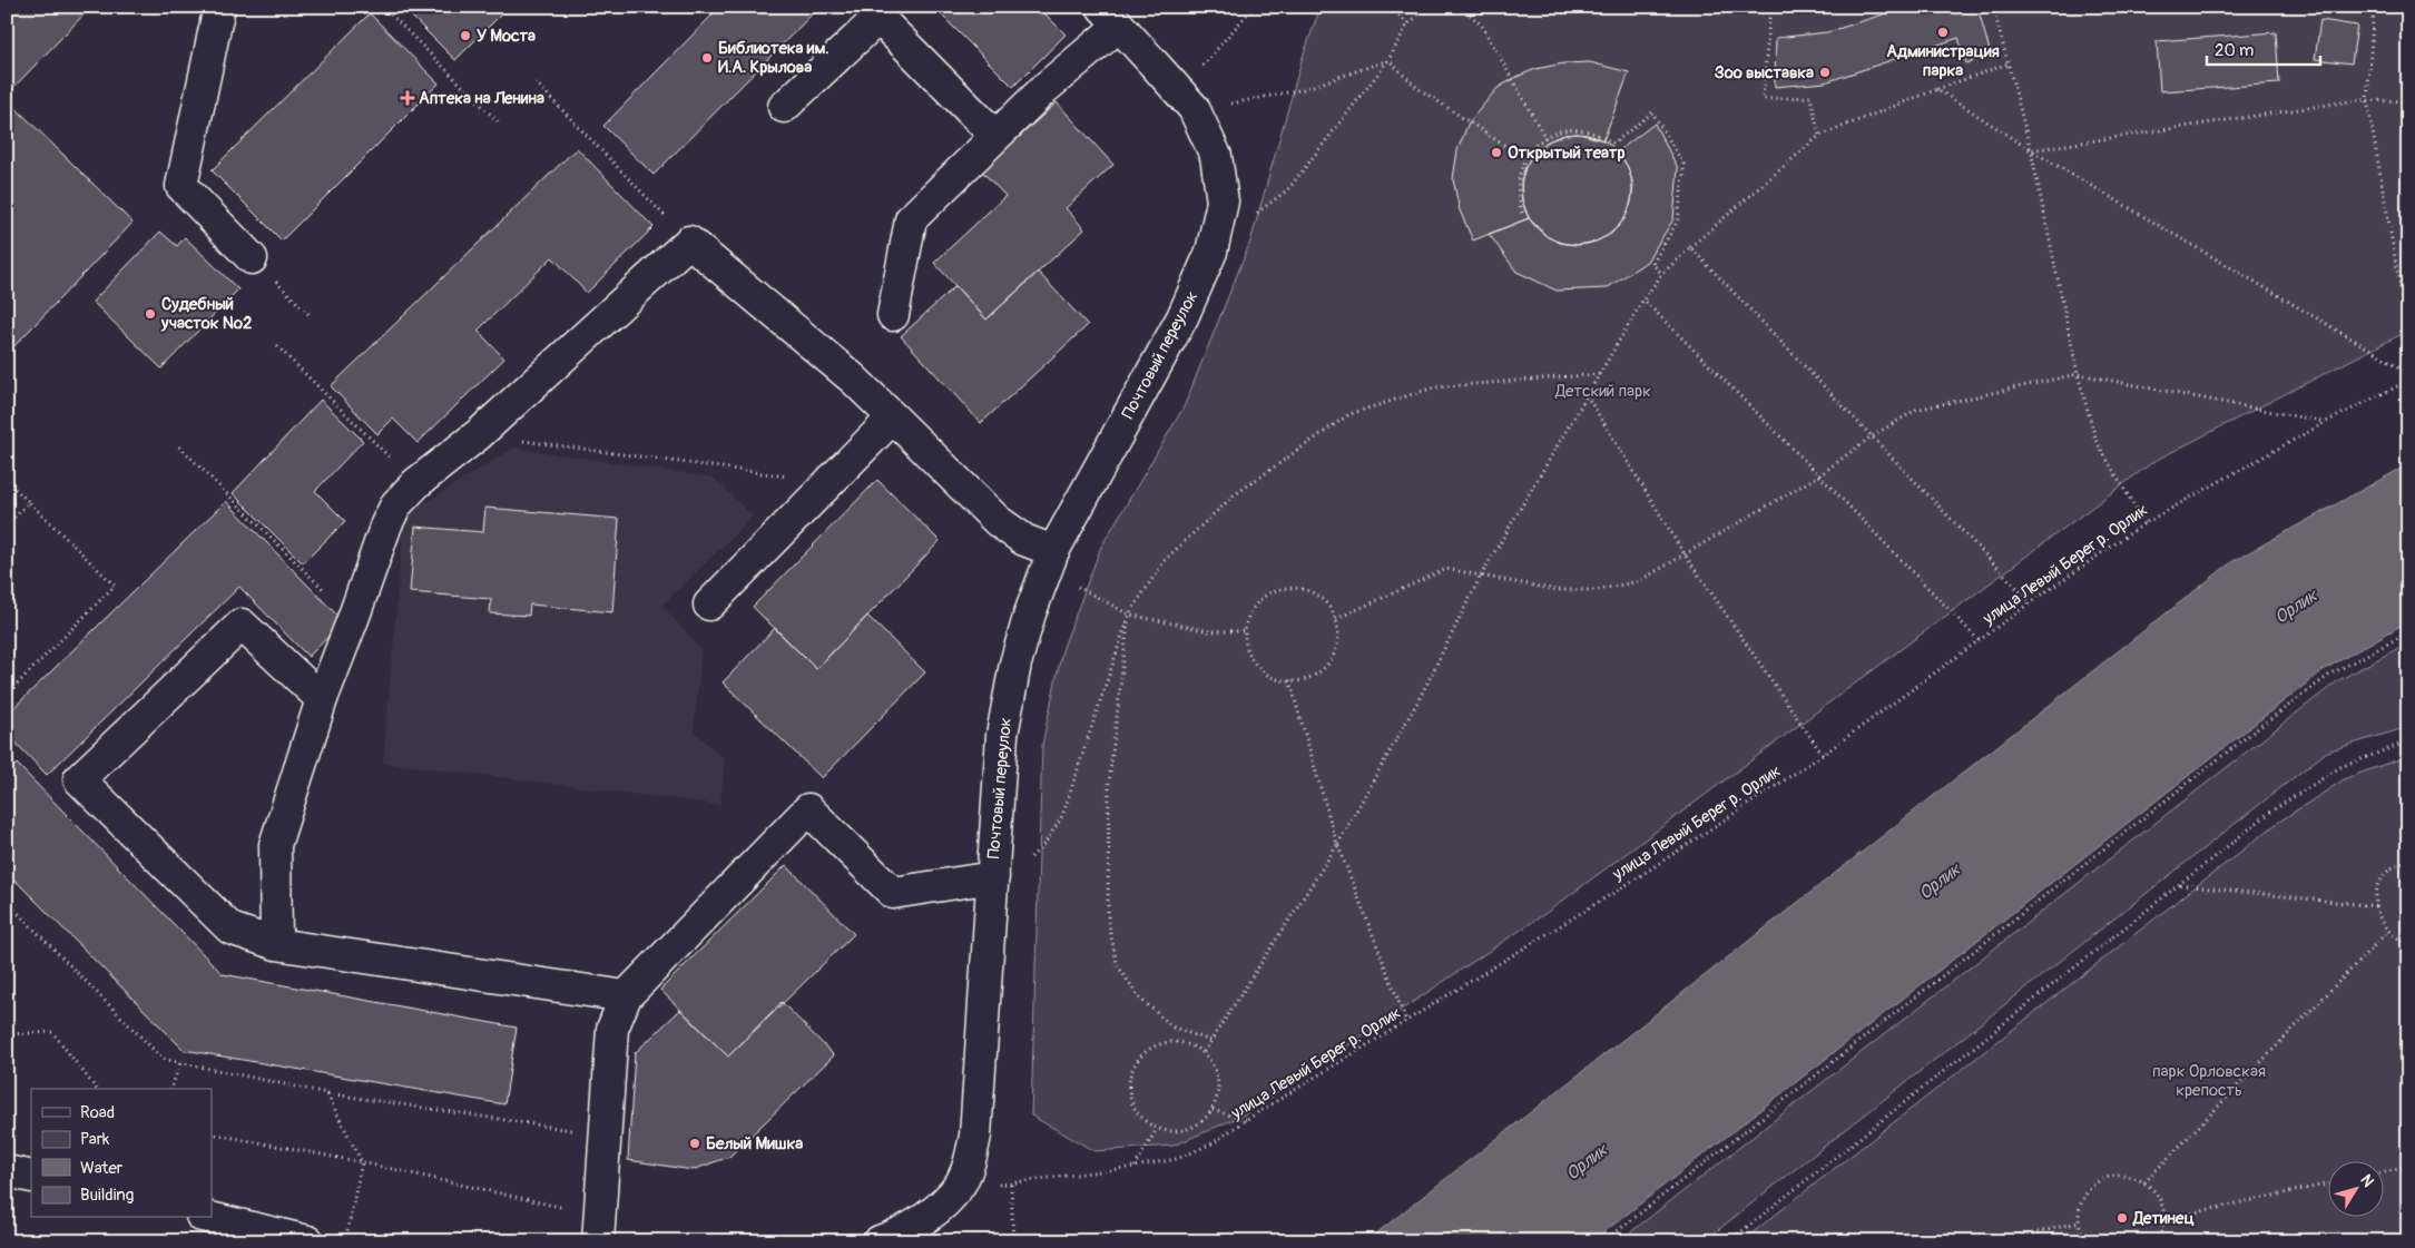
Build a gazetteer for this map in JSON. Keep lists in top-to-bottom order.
{
  "streets": {
    "street": ["Почтовый переулок"],
    "path": ["улица Левый Берег р. Орлик"]
  },
  "crossings": [
    ["Почтовый переулок", "улица Левый Берег р. Орлик"]
  ],
  "water": ["Орлик"],
  "parks": ["Детский парк", "парк Орловская крепость"],
  "places": {
    "other": [
      "Администрация парка",
      "У Моста",
      "Библиотека им. И.А. Крылова",
      "Зоо выставка",
      "Открытый театр",
      "Судебный участок №2",
      "Белый Мишка",
      "Детинец"
    ],
    "health": ["Аптека на Ленина"]
  },
  "legend": [
    "Road",
    "Park",
    "Water",
    "Building"
  ],
  "scale_bar": "20 m",
  "north": "top right"
}
